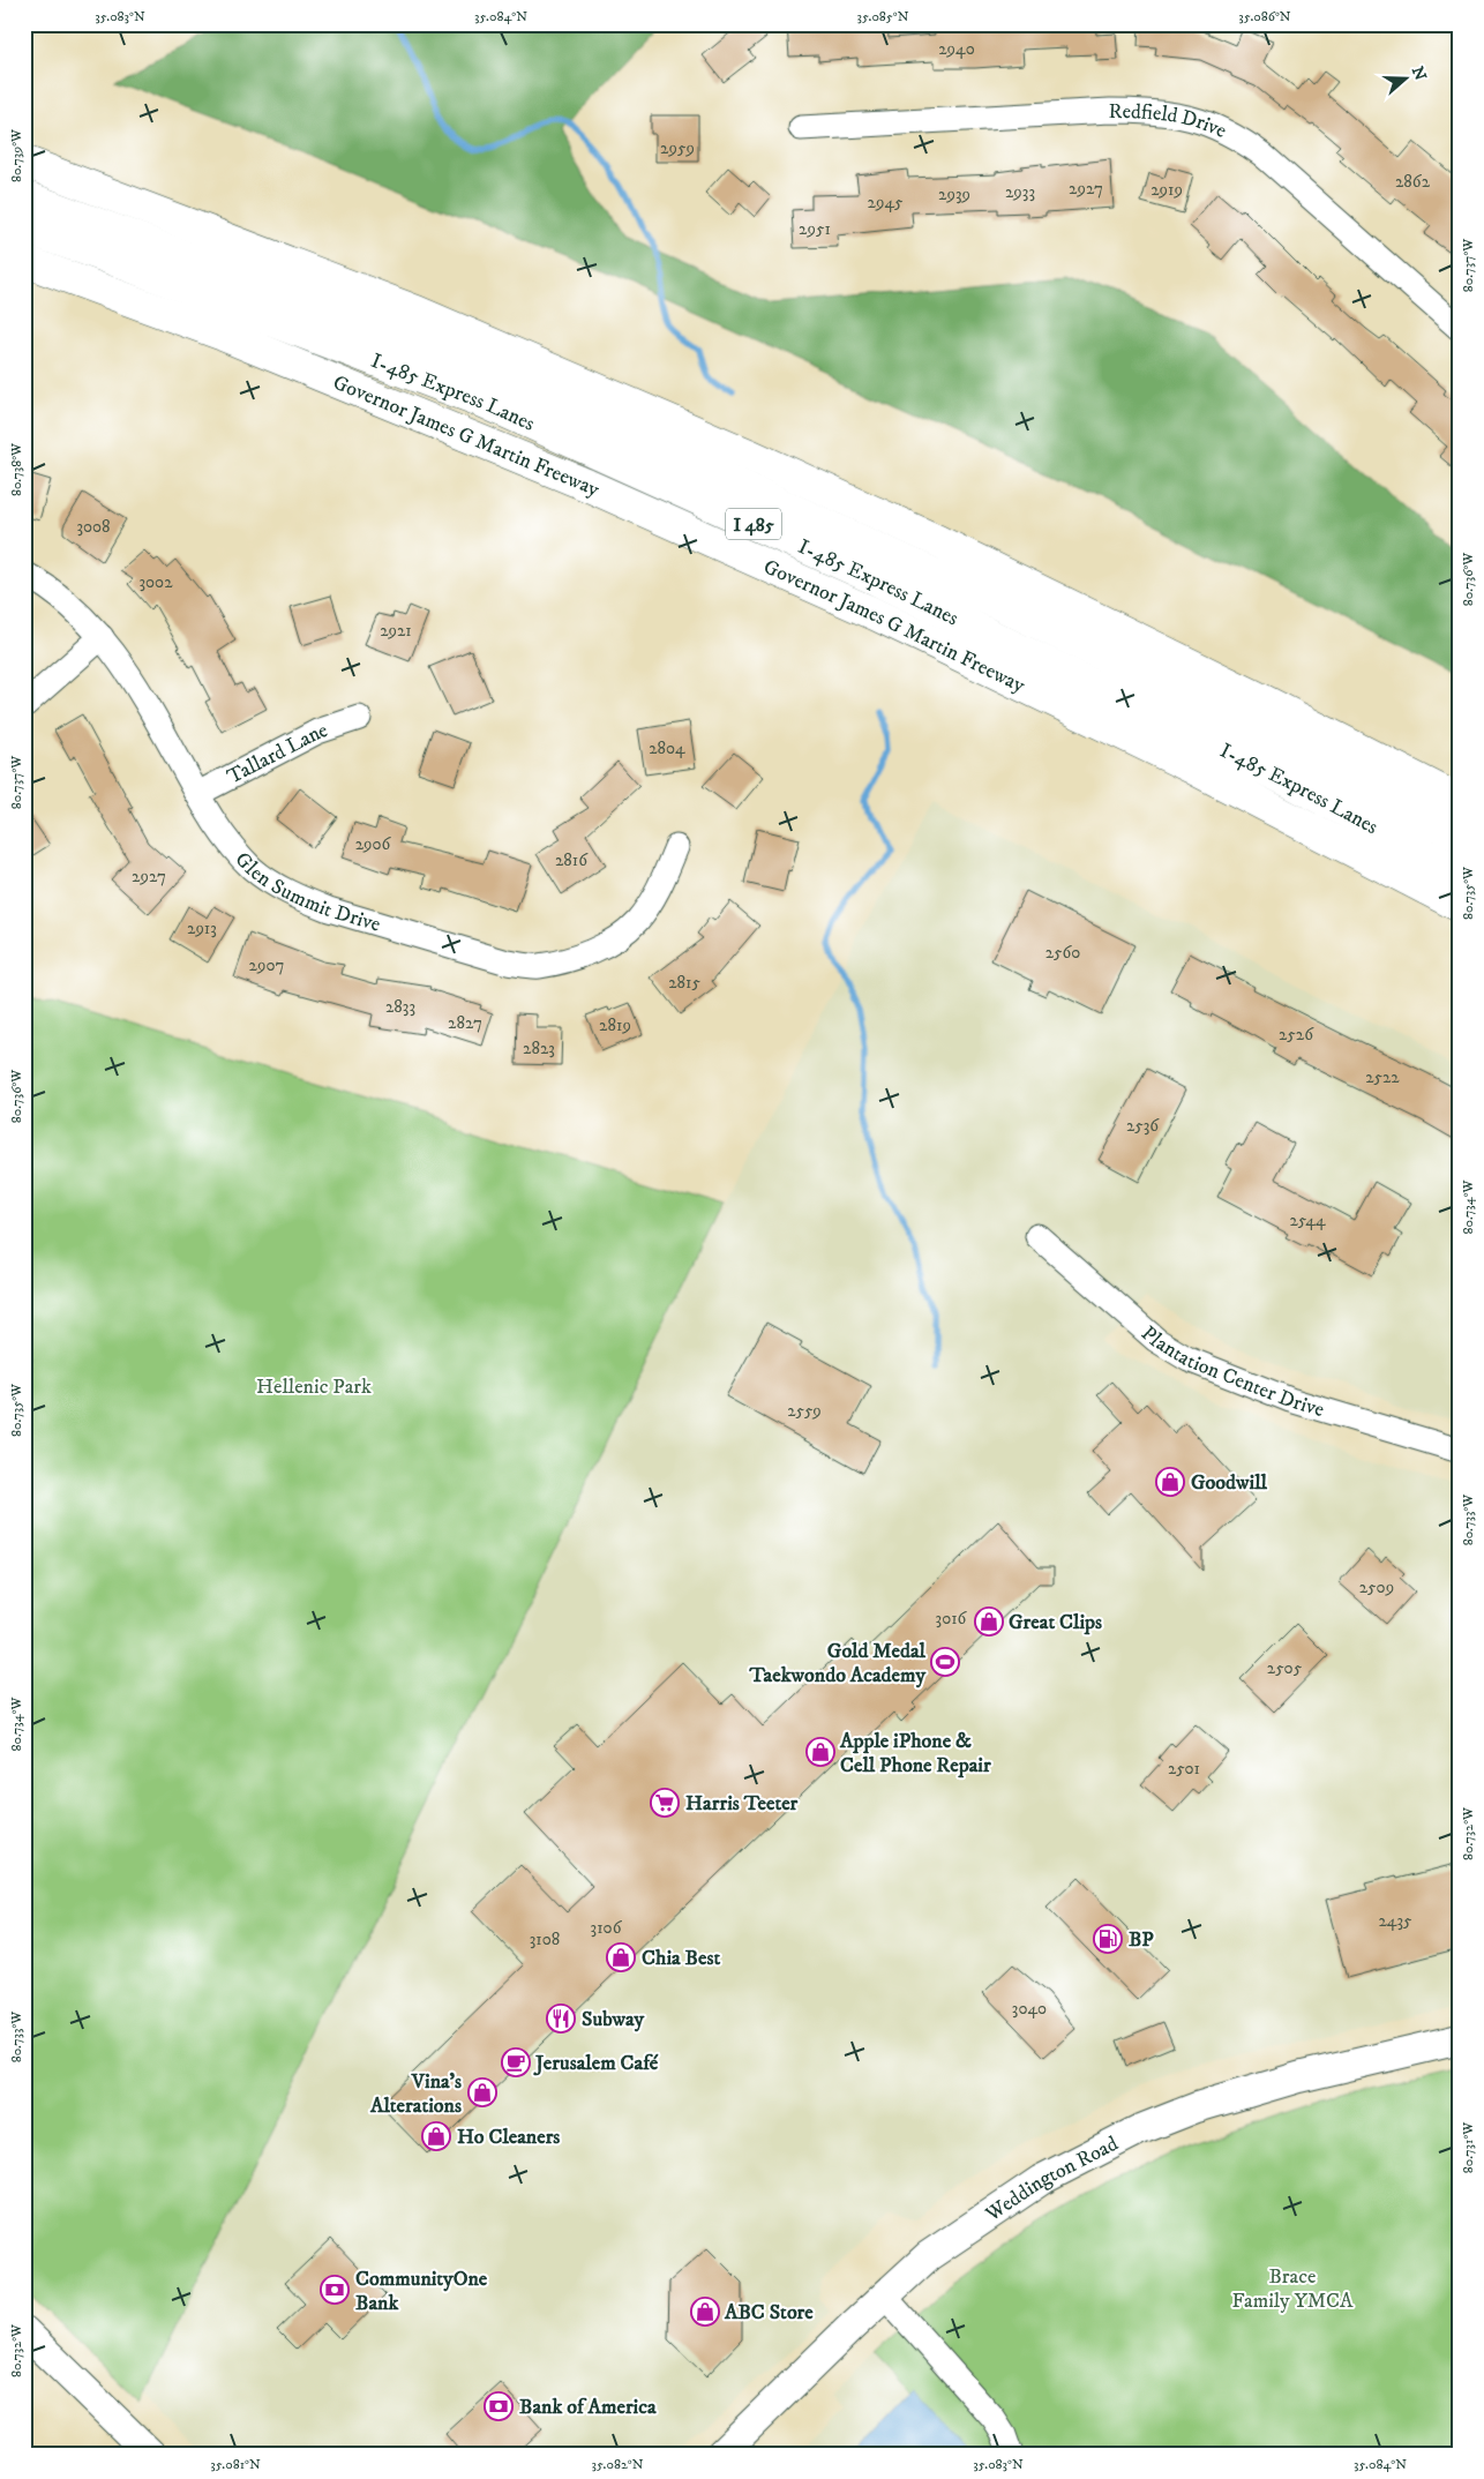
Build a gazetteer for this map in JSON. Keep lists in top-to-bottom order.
{
  "streets": {
    "highway": ["I-485 Express Lanes", "Governor James G Martin Freeway", "I 485"],
    "main road": ["Weddington Road"],
    "street": [
      "Redfield Drive",
      "Tallard Lane",
      "Glen Summit Drive",
      "Plantation Center Drive"
    ]
  },
  "crossings": [
    ["Tallard Lane", "Glen Summit Drive"]
  ],
  "parks": ["Hellenic Park", "Brace Family YMCA"],
  "places": {
    "shop": [
      "Goodwill",
      "Great Clips",
      "Apple iPhone & Cell Phone Repair",
      "Chia Best",
      "Vina’s Alterations",
      "Ho Cleaners",
      "ABC Store"
    ],
    "sports": ["Gold Medal Taekwondo Academy"],
    "supermarket": ["Harris Teeter"],
    "fuel station": ["BP"],
    "restaurant": ["Subway"],
    "cafe": ["Jerusalem Café"],
    "bank": ["CommunityOne Bank", "Bank of America"]
  },
  "house_numbers": [
    "2940",
    "2959",
    "2862",
    "2927",
    "2919",
    "2933",
    "2939",
    "2945",
    "2951",
    "3008",
    "3002",
    "2921",
    "2804",
    "2906",
    "2816",
    "2927",
    "2913",
    "2560",
    "2907",
    "2815",
    "2833",
    "2827",
    "2819",
    "2526",
    "2823",
    "2522",
    "2536",
    "2544",
    "2559",
    "2509",
    "3016",
    "2505",
    "2501",
    "2435",
    "3106",
    "3108",
    "3040"
  ],
  "north": "right",
  "coordinates": [
    "35.083°N",
    "35.084°N",
    "35.085°N",
    "35.086°N",
    "80.739°W",
    "80.737°W",
    "80.738°W",
    "80.736°W",
    "80.735°W",
    "80.734°W",
    "80.733°W",
    "80.732°W",
    "80.731°W",
    "35.081°N",
    "35.082°N"
  ]
}
